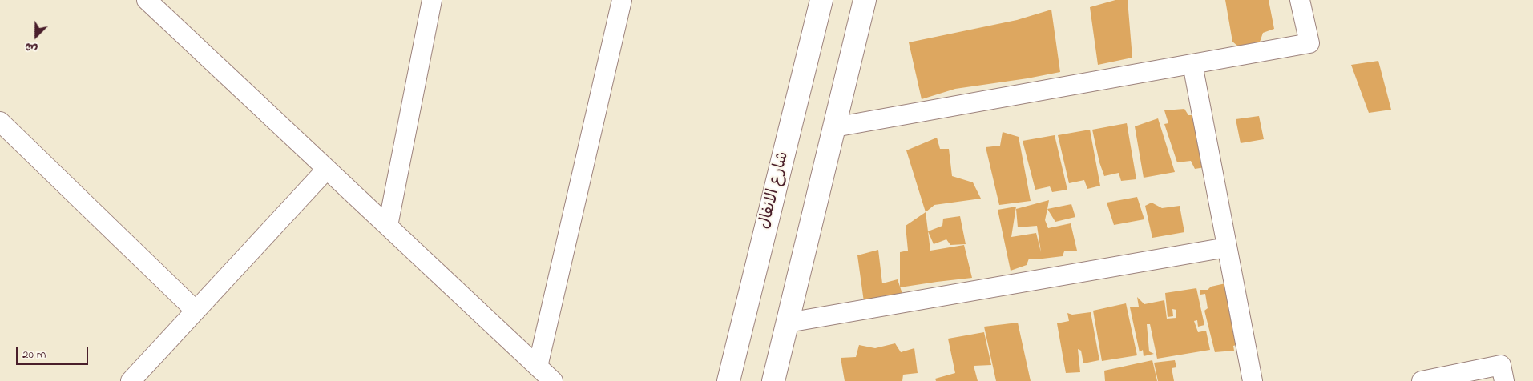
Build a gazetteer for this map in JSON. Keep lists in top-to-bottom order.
{
  "streets": {
    "main road": ["شارع الانفال"]
  },
  "scale_bar": "20 m",
  "north": "bottom left"
}
